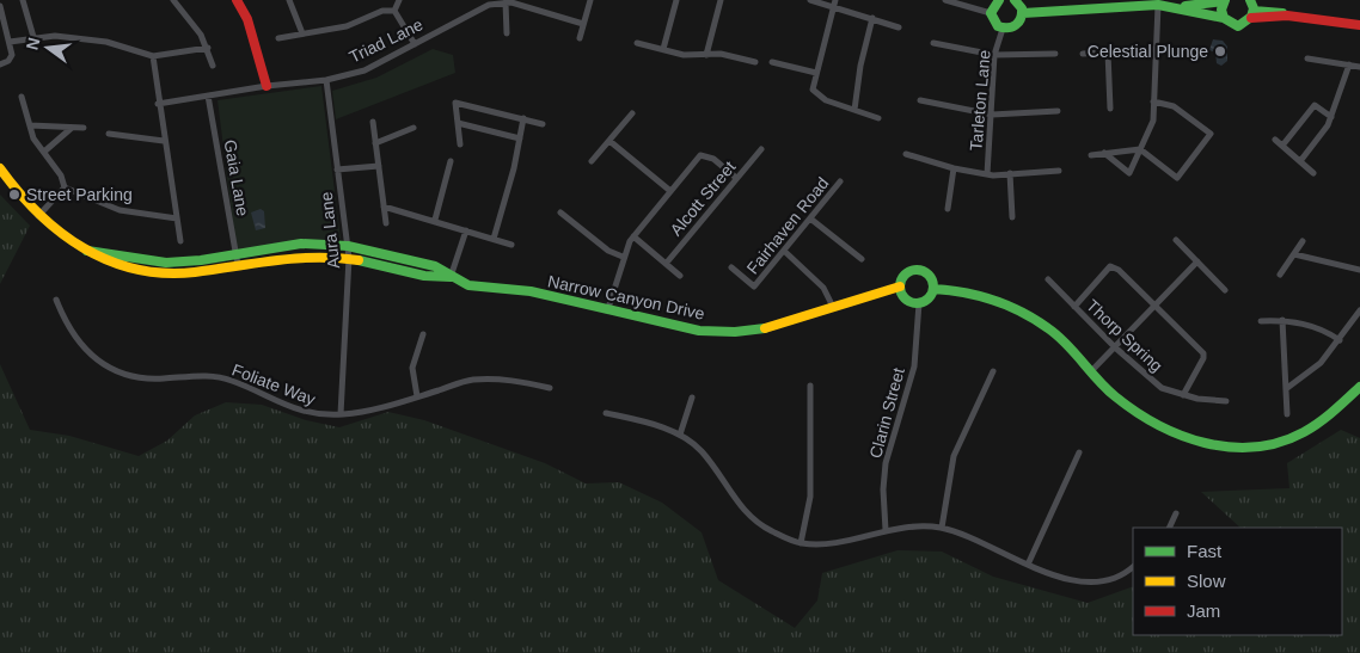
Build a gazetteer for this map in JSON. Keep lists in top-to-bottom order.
{
  "streets": {
    "street": [
      "Triad Lane",
      "Tarleton Lane",
      "Gaia Lane",
      "Alcott Street",
      "Fairhaven Road",
      "Aura Lane",
      "Narrow Canyon Drive",
      "Thorp Spring",
      "Foliate Way",
      "Clarin Street"
    ]
  },
  "crossings": [
    ["Triad Lane", "Gaia Lane"],
    ["Triad Lane", "Aura Lane"],
    ["Gaia Lane", "Narrow Canyon Drive"],
    ["Aura Lane", "Narrow Canyon Drive"],
    ["Aura Lane", "Foliate Way"],
    ["Narrow Canyon Drive", "Clarin Street"]
  ],
  "places": ["Celestial Plunge", "Street Parking"],
  "legend": ["Fast", "Slow", "Jam"],
  "north": "left"
}
